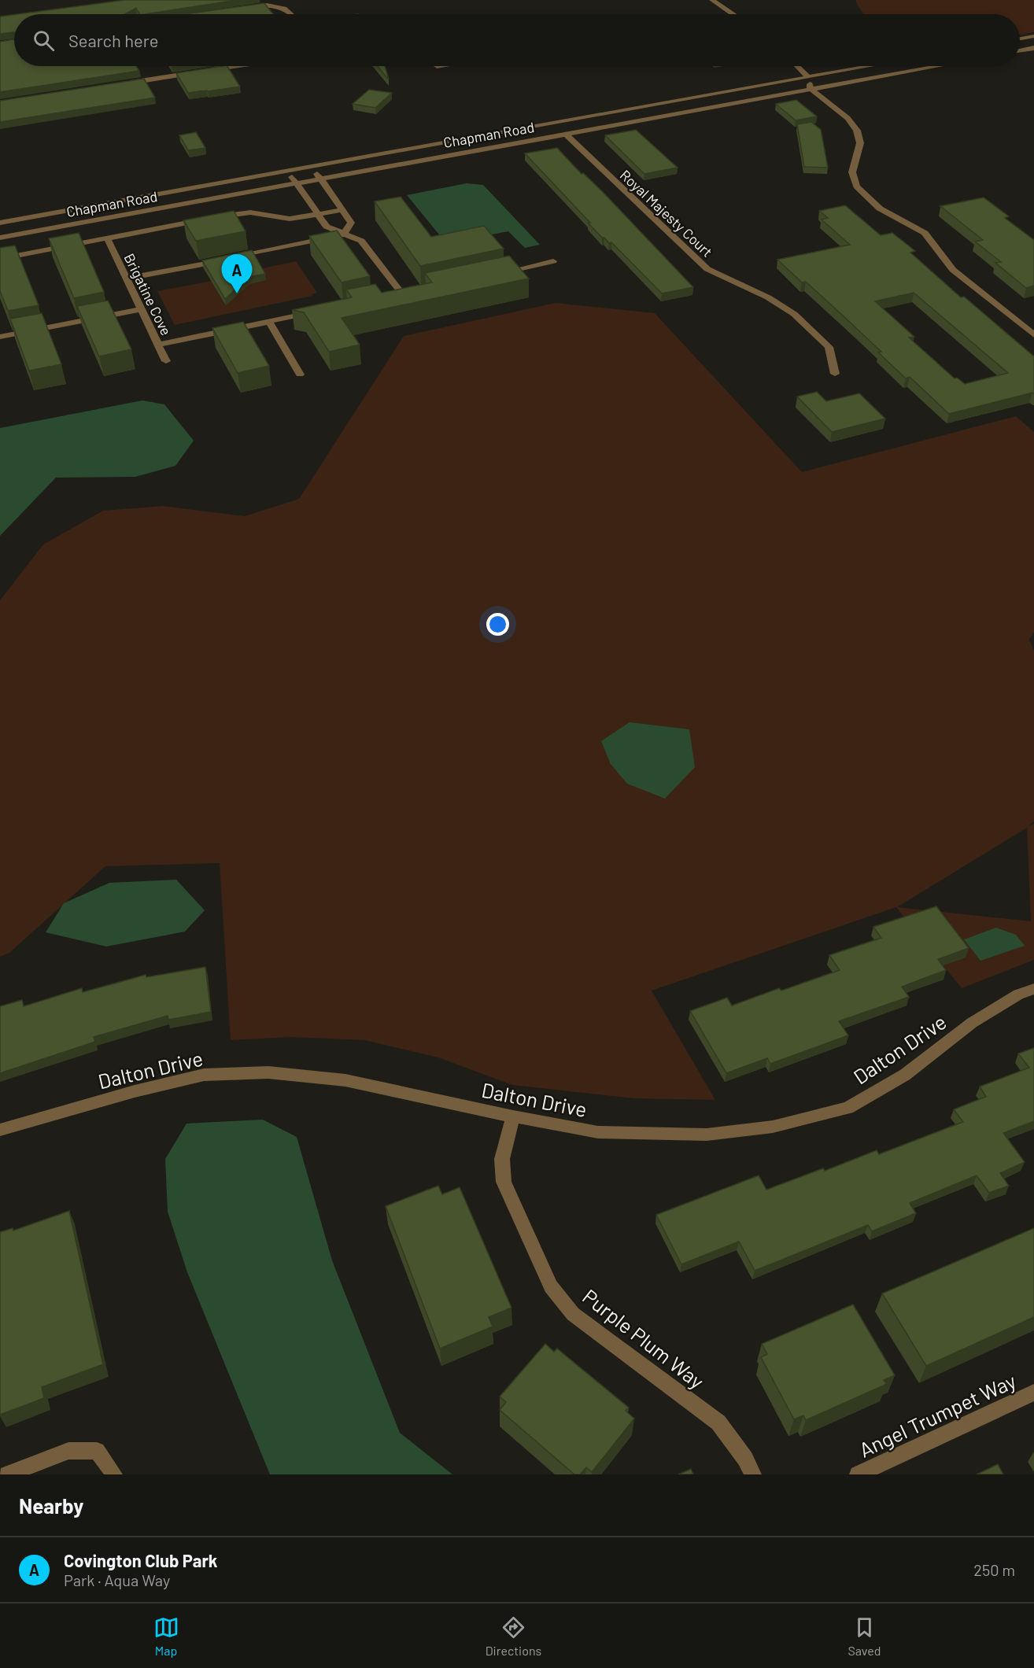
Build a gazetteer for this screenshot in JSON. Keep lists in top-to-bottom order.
{
  "streets": {
    "street": [
      "Chapman Road",
      "Royal Majesty Court",
      "Brigatine Cove",
      "Dalton Drive",
      "Purple Plum Way",
      "Angel Trumpet Way"
    ]
  },
  "crossings": [
    ["Chapman Road", "Royal Majesty Court"],
    ["Dalton Drive", "Purple Plum Way"]
  ],
  "page": {
    "search": "Search here",
    "pins": "A",
    "heading": "Nearby",
    "list": [
      {
        "mark": "A",
        "name": "Covington Club Park",
        "note": "Park · Aqua Way",
        "value": "250 m"
      }
    ],
    "nav": ["Map", "Directions", "Saved"]
  }
}
